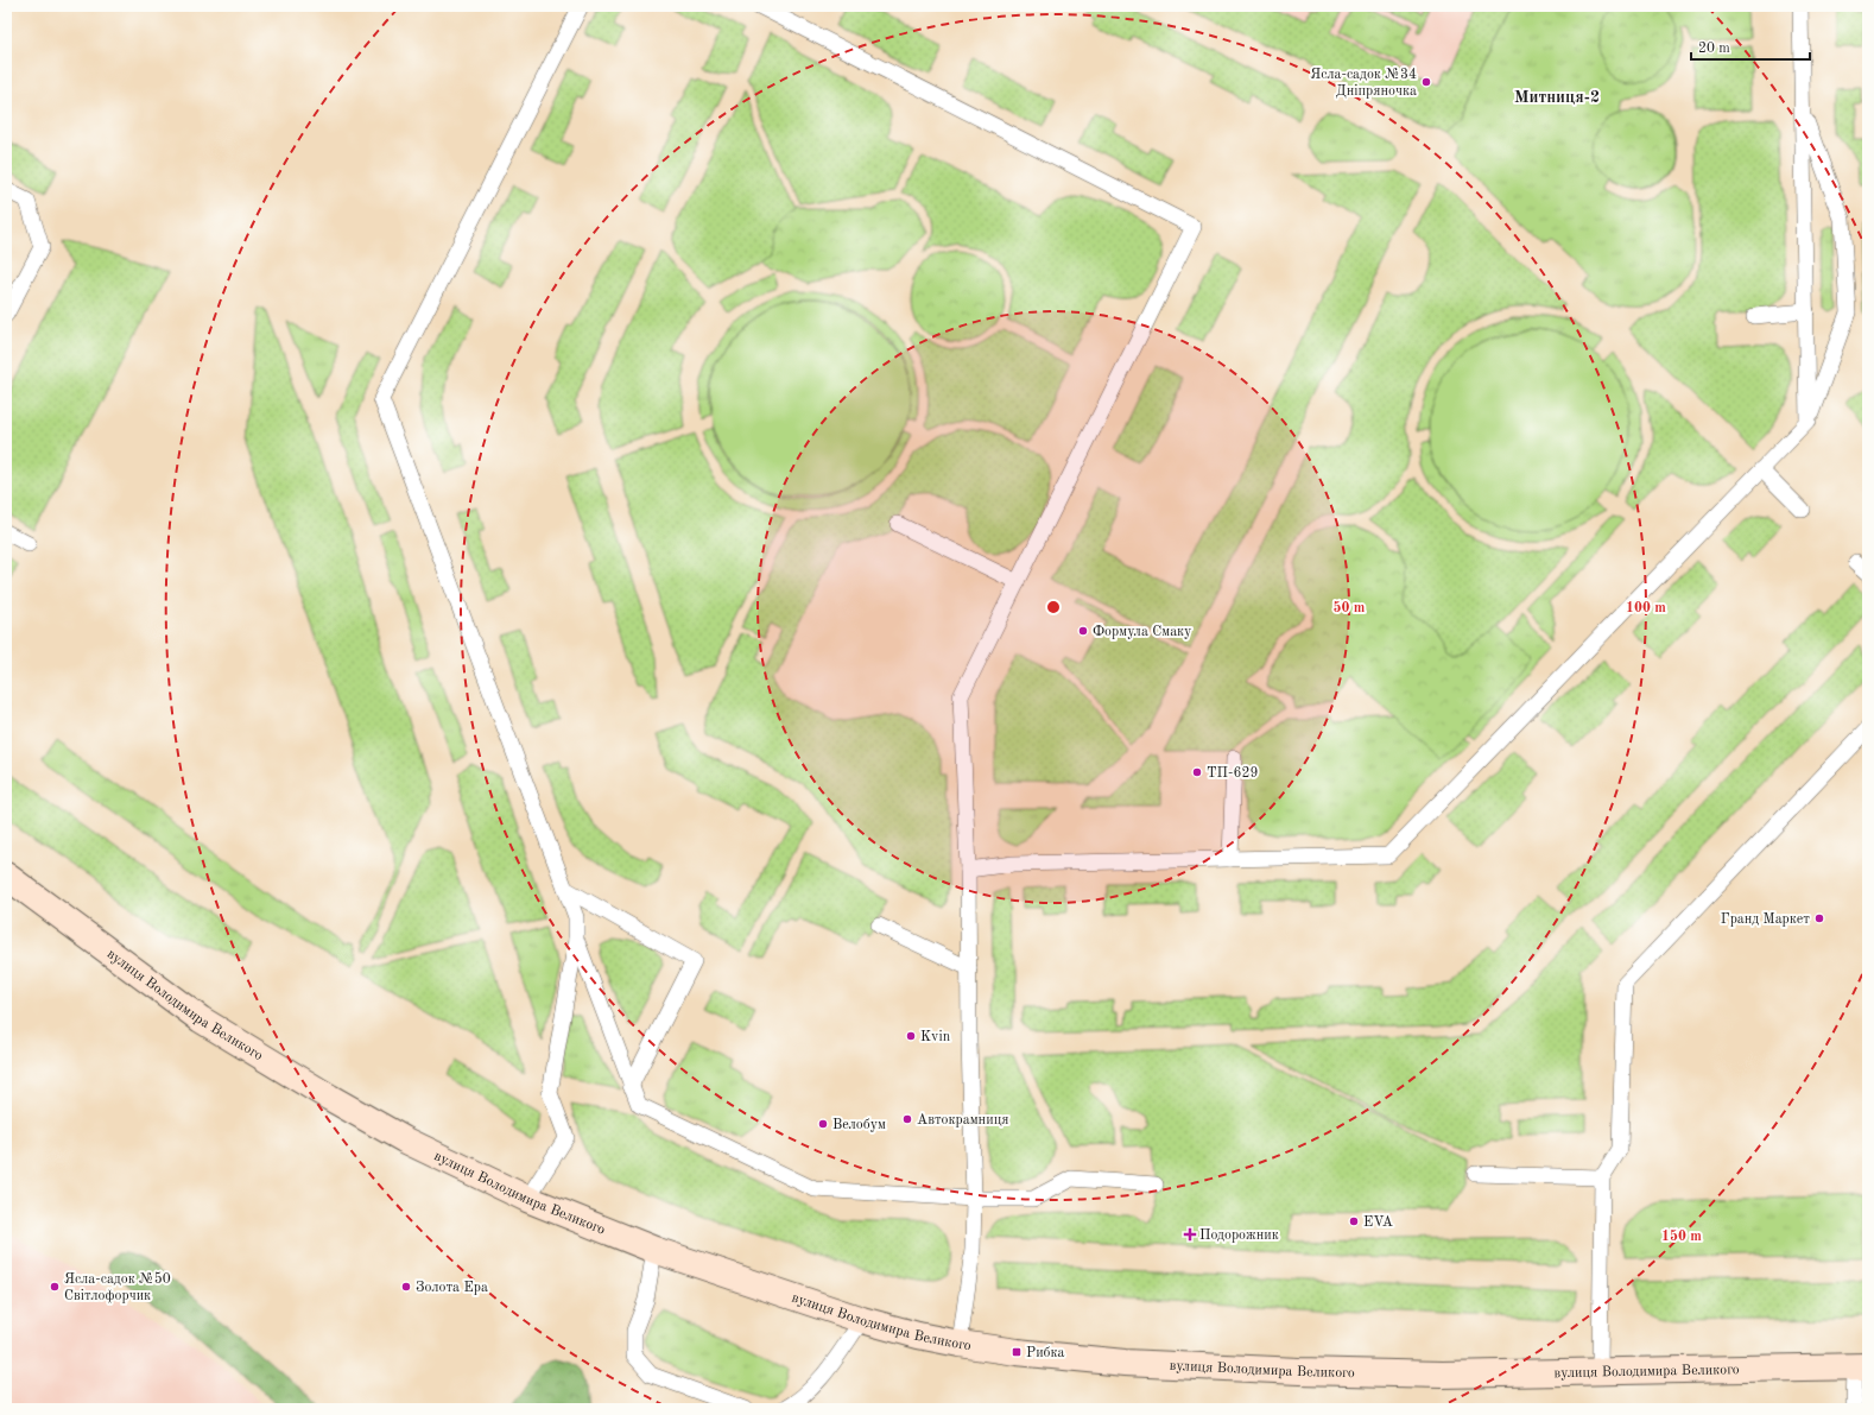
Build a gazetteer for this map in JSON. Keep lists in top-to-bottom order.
{
  "streets": {
    "main road": ["вулиця Володимира Великого"]
  },
  "districts": ["Митниця-2"],
  "places": {
    "other": [
      "Ясла-садок №34 Дніпряночка",
      "Формула Смаку",
      "ТП-629",
      "Гранд Маркет",
      "Kvin",
      "Автокрамниця",
      "Велобум",
      "EVA",
      "Ясла-садок №50 Світлофорчик",
      "Золота Ера"
    ],
    "health": ["Подорожник"],
    "transit": ["Рибка"]
  },
  "scale_bar": "20 m",
  "rings": ["50 m", "100 m", "150 m"]
}
